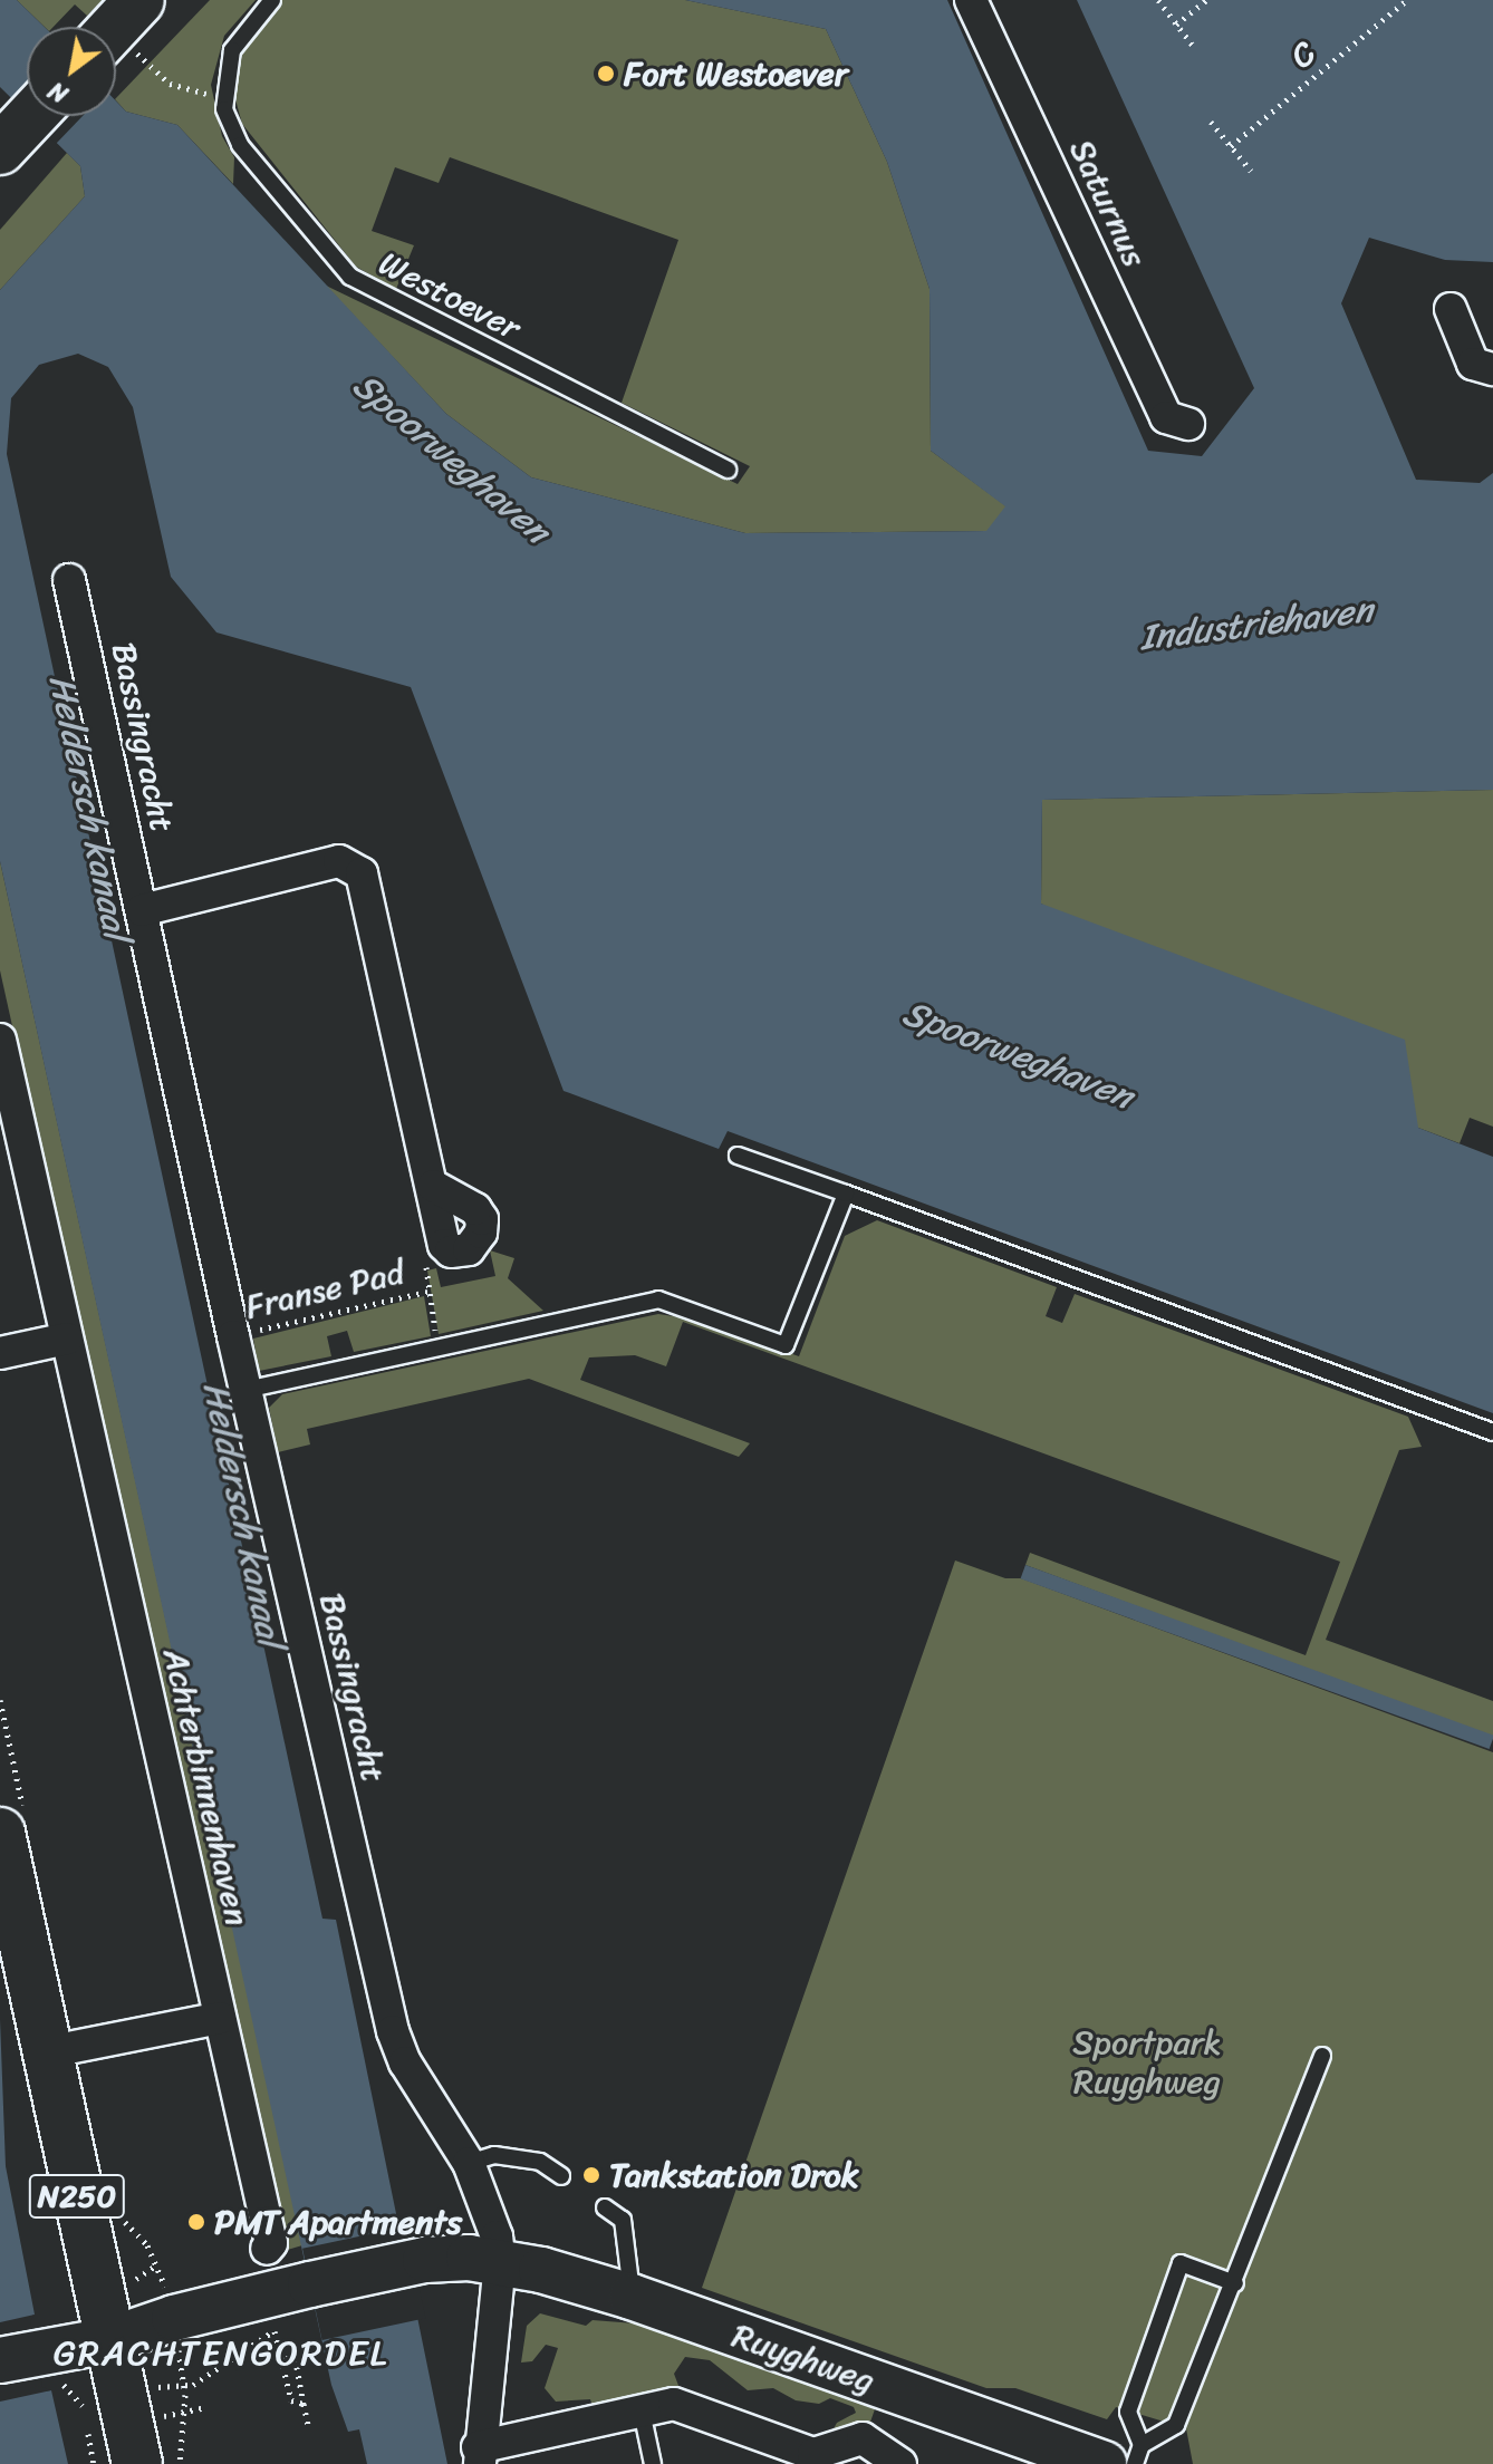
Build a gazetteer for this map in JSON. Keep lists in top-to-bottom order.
{
  "streets": {
    "main road": ["N250"],
    "street": [
      "Saturnus",
      "Bassingracht",
      "Achterbinnenhaven",
      "Ruyghweg"
    ],
    "lane": ["Westoever"],
    "path": ["C", "Franse Pad"]
  },
  "crossings": [
    ["Bassingracht", "Franse Pad"],
    ["Bassingracht", "Ruyghweg"],
    ["N250", "Ruyghweg"]
  ],
  "districts": ["GRACHTENGORDEL"],
  "water": ["Spoorweghaven", "Industriehaven", "Heldersch kanaal"],
  "parks": ["Sportpark Ruyghweg"],
  "places": ["Fort Westoever", "Tankstation Drok", "PMT Apartments"],
  "north": "bottom left"
}
